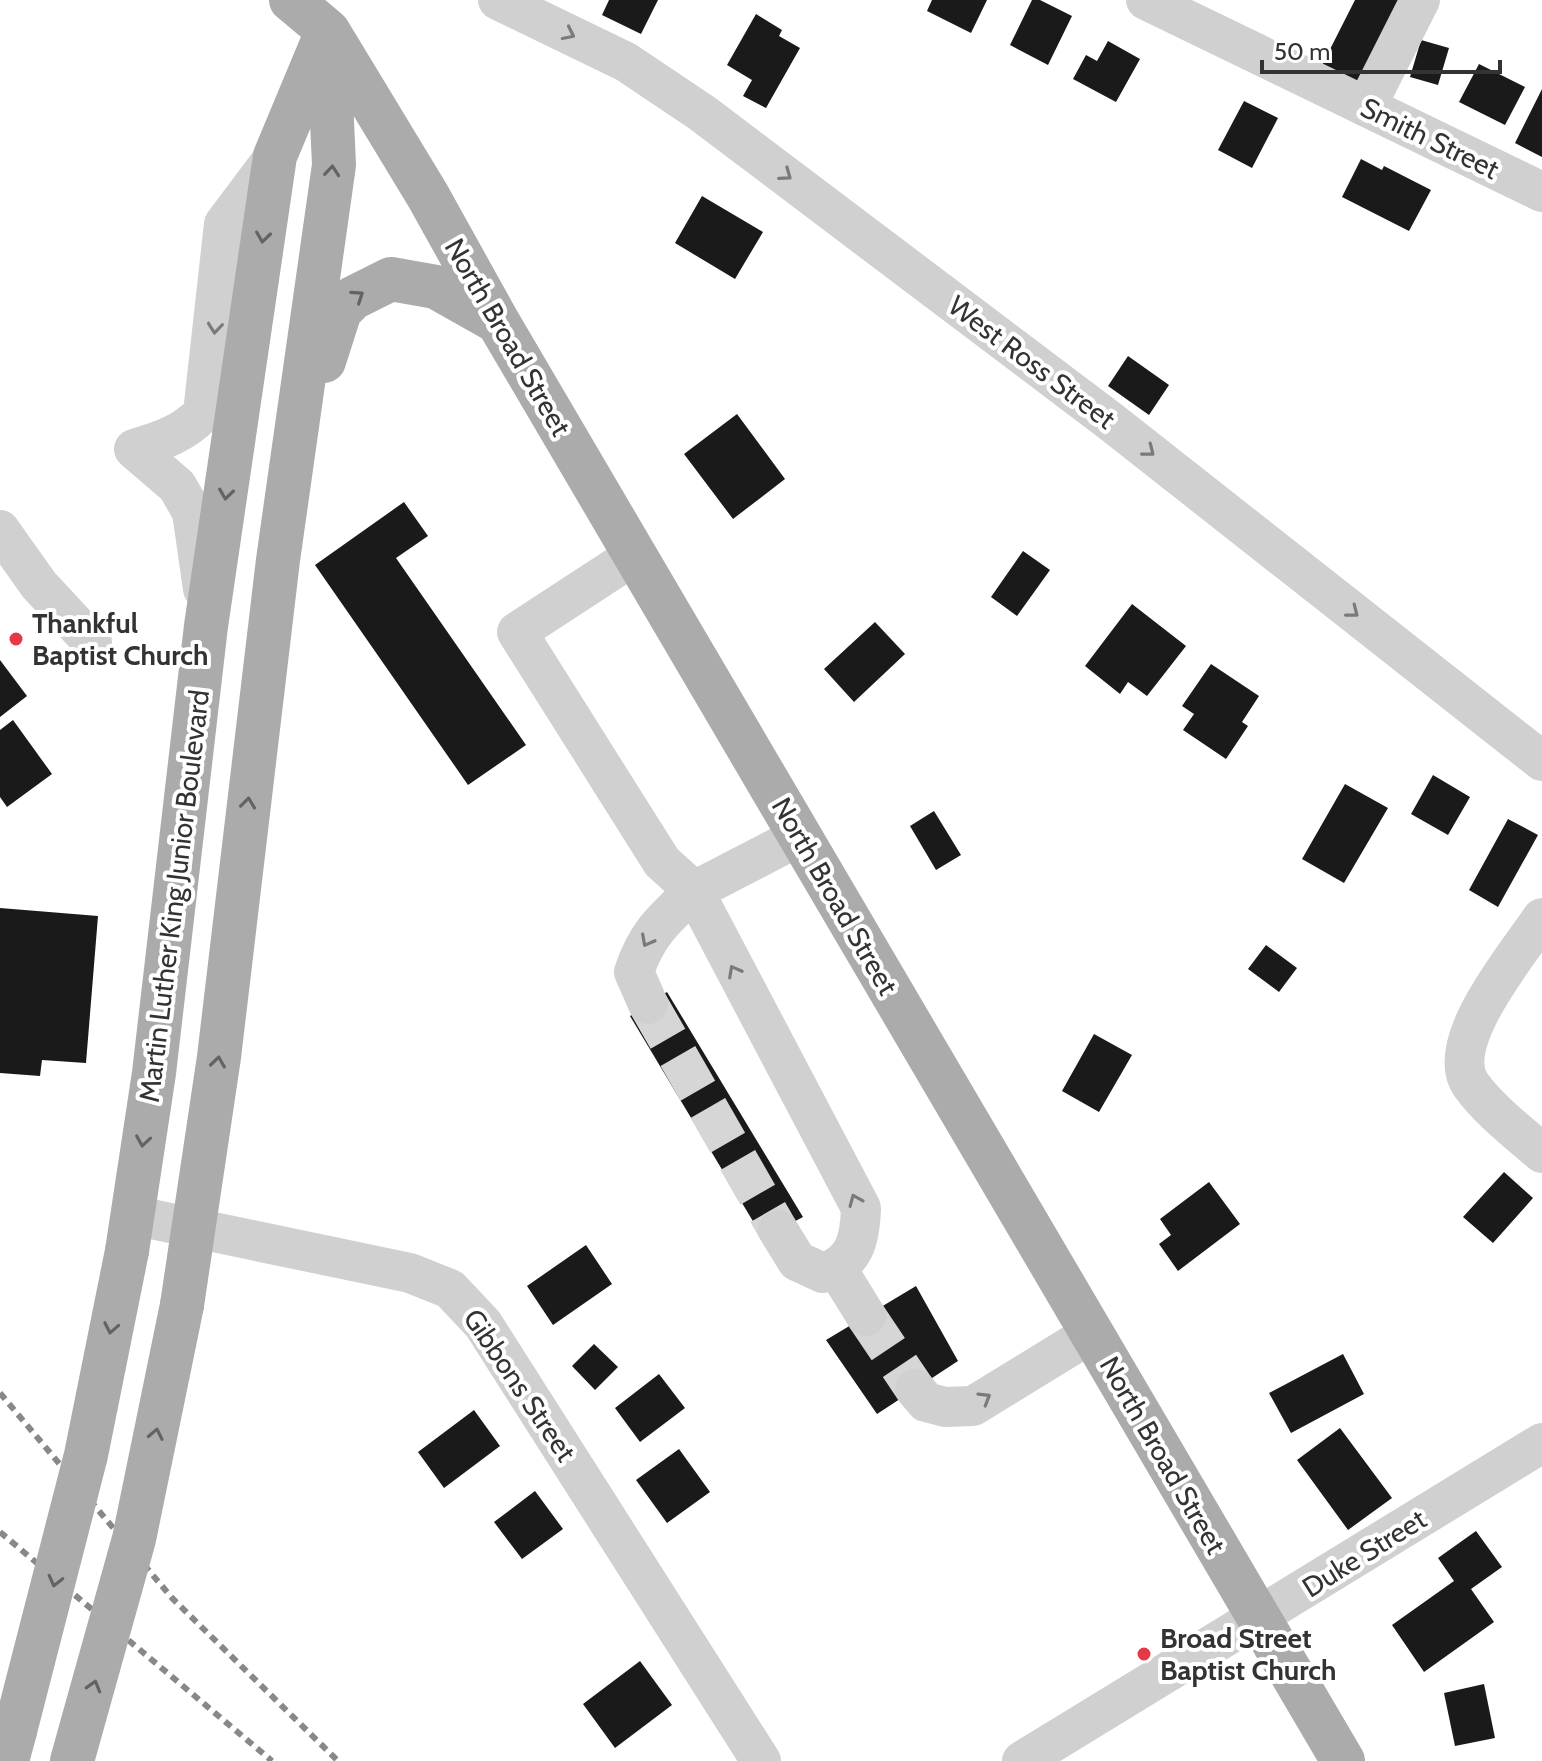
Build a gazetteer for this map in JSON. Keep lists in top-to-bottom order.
{
  "streets": {
    "main road": ["North Broad Street", "Martin Luther King Junior Boulevard"],
    "street": [
      "Smith Street",
      "West Ross Street",
      "Gibbons Street",
      "Duke Street"
    ]
  },
  "crossings": [
    ["North Broad Street", "Martin Luther King Junior Boulevard"],
    ["North Broad Street", "Duke Street"],
    ["Martin Luther King Junior Boulevard", "Gibbons Street"]
  ],
  "one_way": ["West Ross Street"],
  "places": ["Thankful Baptist Church", "Broad Street Baptist Church"],
  "scale_bar": "50 m"
}
